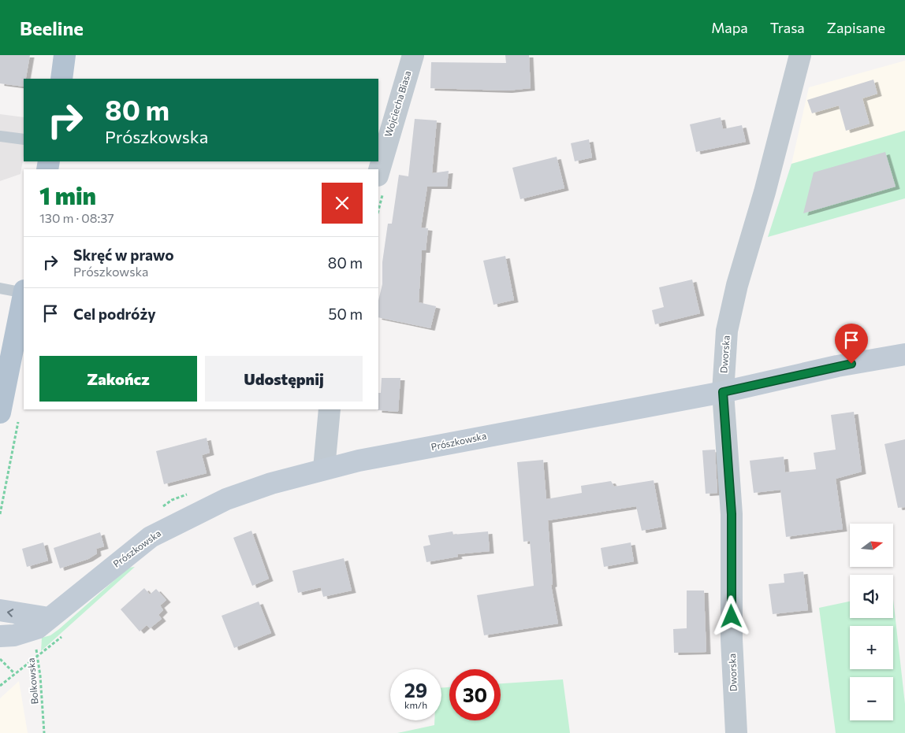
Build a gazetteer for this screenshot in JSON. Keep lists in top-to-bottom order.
{
  "streets": {
    "main road": ["Prószkowska"],
    "street": ["Wojciecha Biasa", "Dworska"],
    "path": ["Bolkowska"]
  },
  "crossings": [
    ["Dworska", "Prószkowska"],
    ["Prószkowska", "Bolkowska"]
  ],
  "north": "right",
  "page": {
    "header": "Beeline",
    "nav": ["Mapa", "Trasa", "Zapisane"],
    "turn": ["80 m", "Prószkowska"],
    "heading": ["1 min", "130 m · 08:37"],
    "list": [
      {
        "name": "Skręć w prawo",
        "note": "Prószkowska",
        "value": "80 m"
      },
      {
        "name": "Cel podróży",
        "value": "50 m"
      }
    ],
    "buttons": ["Zakończ", "Udostępnij"],
    "map_buttons": ["+", "−"],
    "speed": "29 km/h",
    "limit": "30"
  }
}
